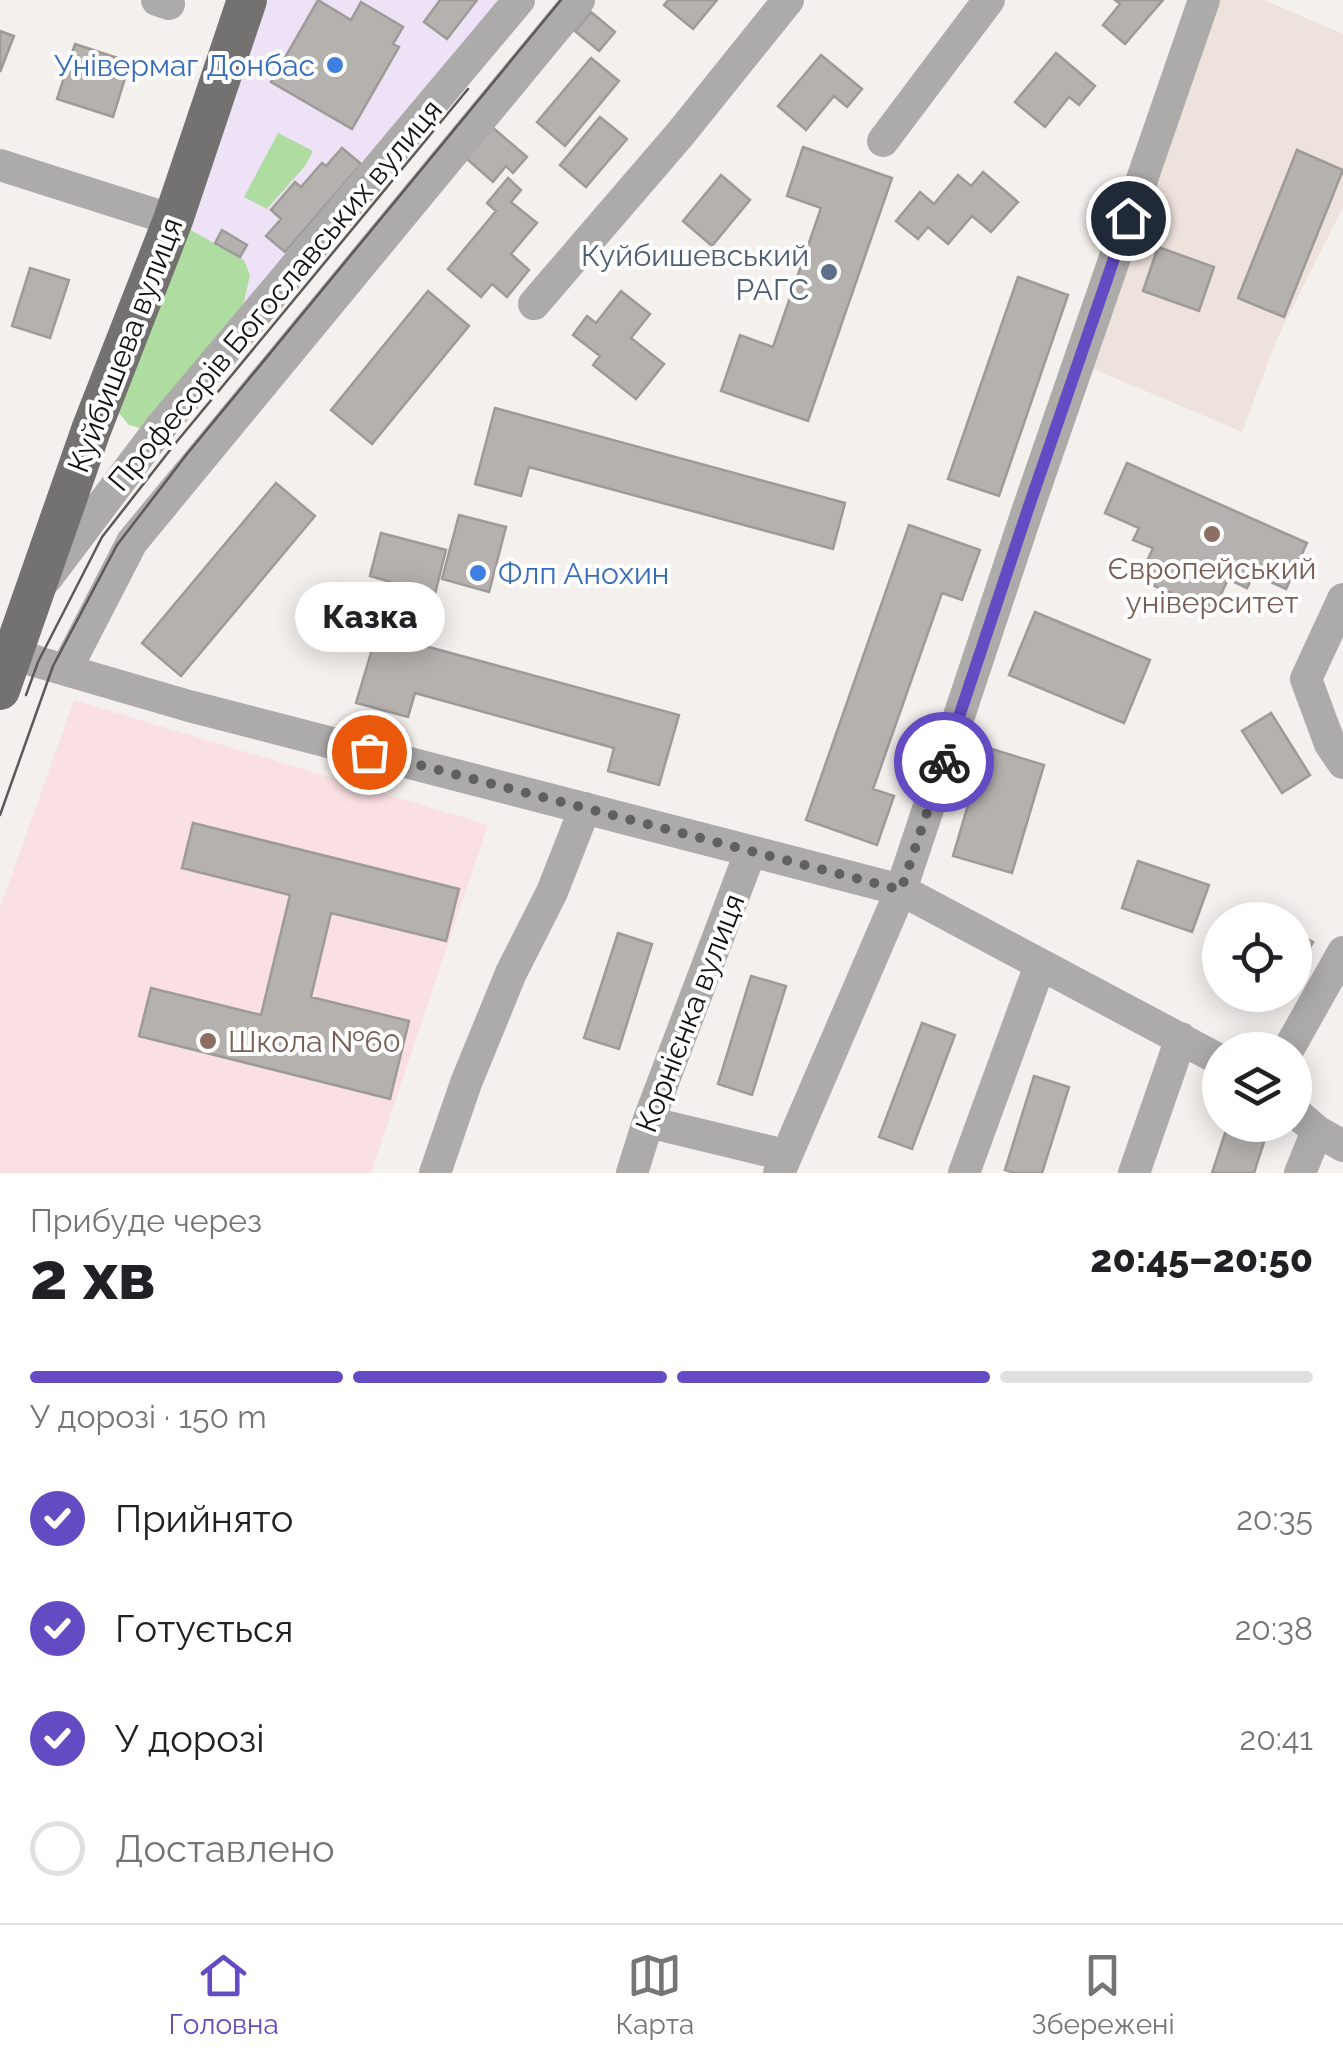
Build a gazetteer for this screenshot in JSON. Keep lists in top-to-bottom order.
{
  "streets": {
    "main road": ["Куйбишева вулиця"],
    "street": ["Професорів Богославських вулиця", "Корнієнка вулиця"]
  },
  "crossings": [
    ["Професорів Богославських вулиця", "Куйбишева вулиця"]
  ],
  "places": [
    "Універмаг Донбас",
    "Куйбишевський РАГС",
    "Європейський університет",
    "Флп Анохин",
    "Казка",
    "Школа №60"
  ],
  "page": {
    "bubble": "Казка",
    "heading": ["2 хв", "Прибуде через", "20:45–20:50"],
    "bar": "У дорозі · 150 m",
    "list": [
      ["Прийнято", "20:35"],
      ["Готується", "20:38"],
      ["У дорозі", "20:41"],
      "Доставлено"
    ],
    "tabs": ["Головна", "Карта", "Збережені"]
  }
}
